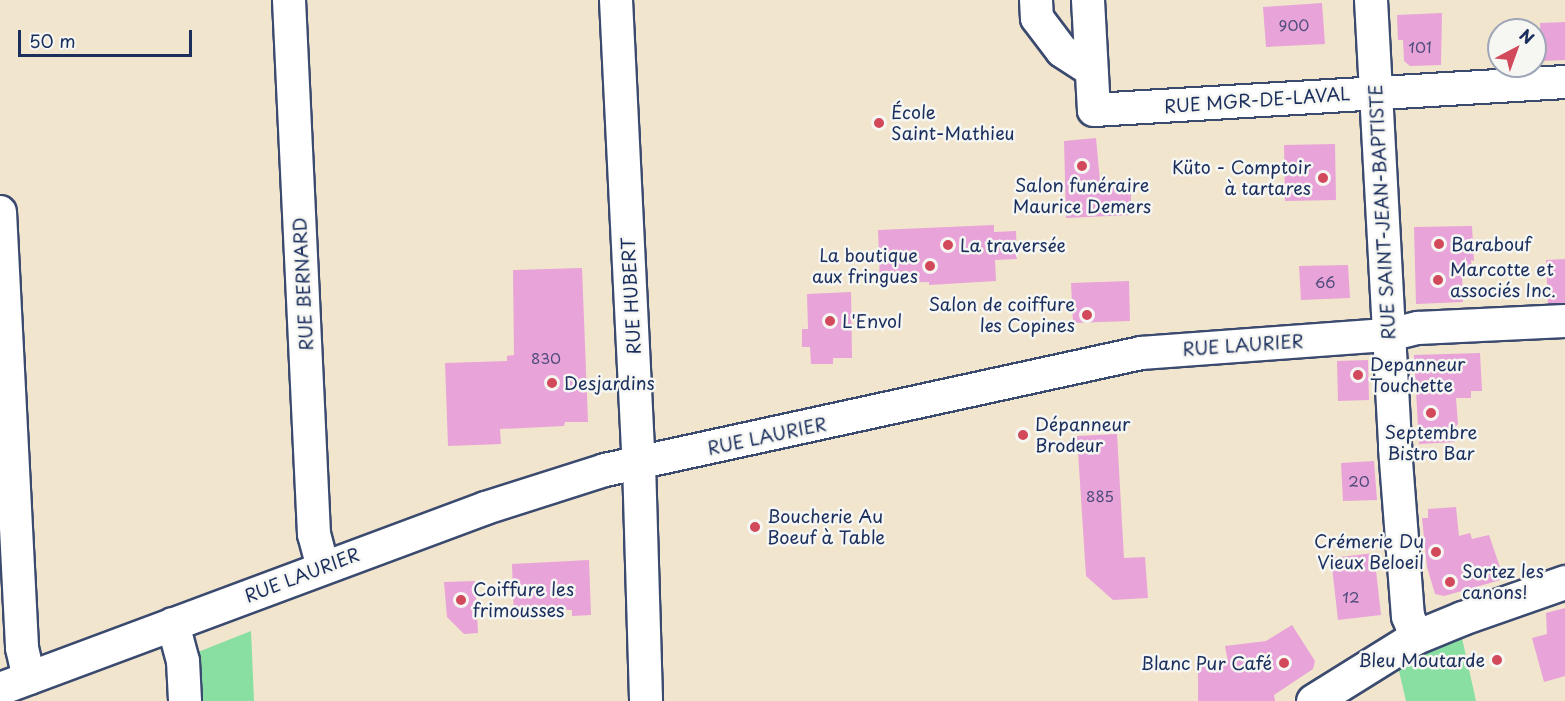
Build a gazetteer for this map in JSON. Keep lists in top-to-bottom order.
{
  "streets": {
    "street": [
      "RUE MGR-DE-LAVAL",
      "RUE SAINT-JEAN-BAPTISTE",
      "RUE BERNARD",
      "RUE HUBERT",
      "RUE LAURIER"
    ]
  },
  "crossings": [
    ["RUE MGR-DE-LAVAL", "RUE SAINT-JEAN-BAPTISTE"],
    ["RUE SAINT-JEAN-BAPTISTE", "RUE LAURIER"],
    ["RUE BERNARD", "RUE LAURIER"],
    ["RUE HUBERT", "RUE LAURIER"]
  ],
  "places": [
    "École Saint-Mathieu",
    "Salon funéraire Maurice Demers",
    "Küto - Comptoir à tartares",
    "Barabouf",
    "La traversée",
    "La boutique aux fringues",
    "Marcotte et associés Inc.",
    "Salon de coiffure les Copines",
    "L'Envol",
    "Depanneur Touchette",
    "Desjardins",
    "Septembre Bistro Bar",
    "Dépanneur Brodeur",
    "Boucherie Au Boeuf à Table",
    "Crémerie Du Vieux Beloeil",
    "Sortez les canons!",
    "Coiffure les frimousses",
    "Bleu Moutarde",
    "Blanc Pur Café"
  ],
  "house_numbers": [
    "900",
    "101",
    "66",
    "830",
    "20",
    "885",
    "12"
  ],
  "scale_bar": "50 m",
  "north": "top right"
}
